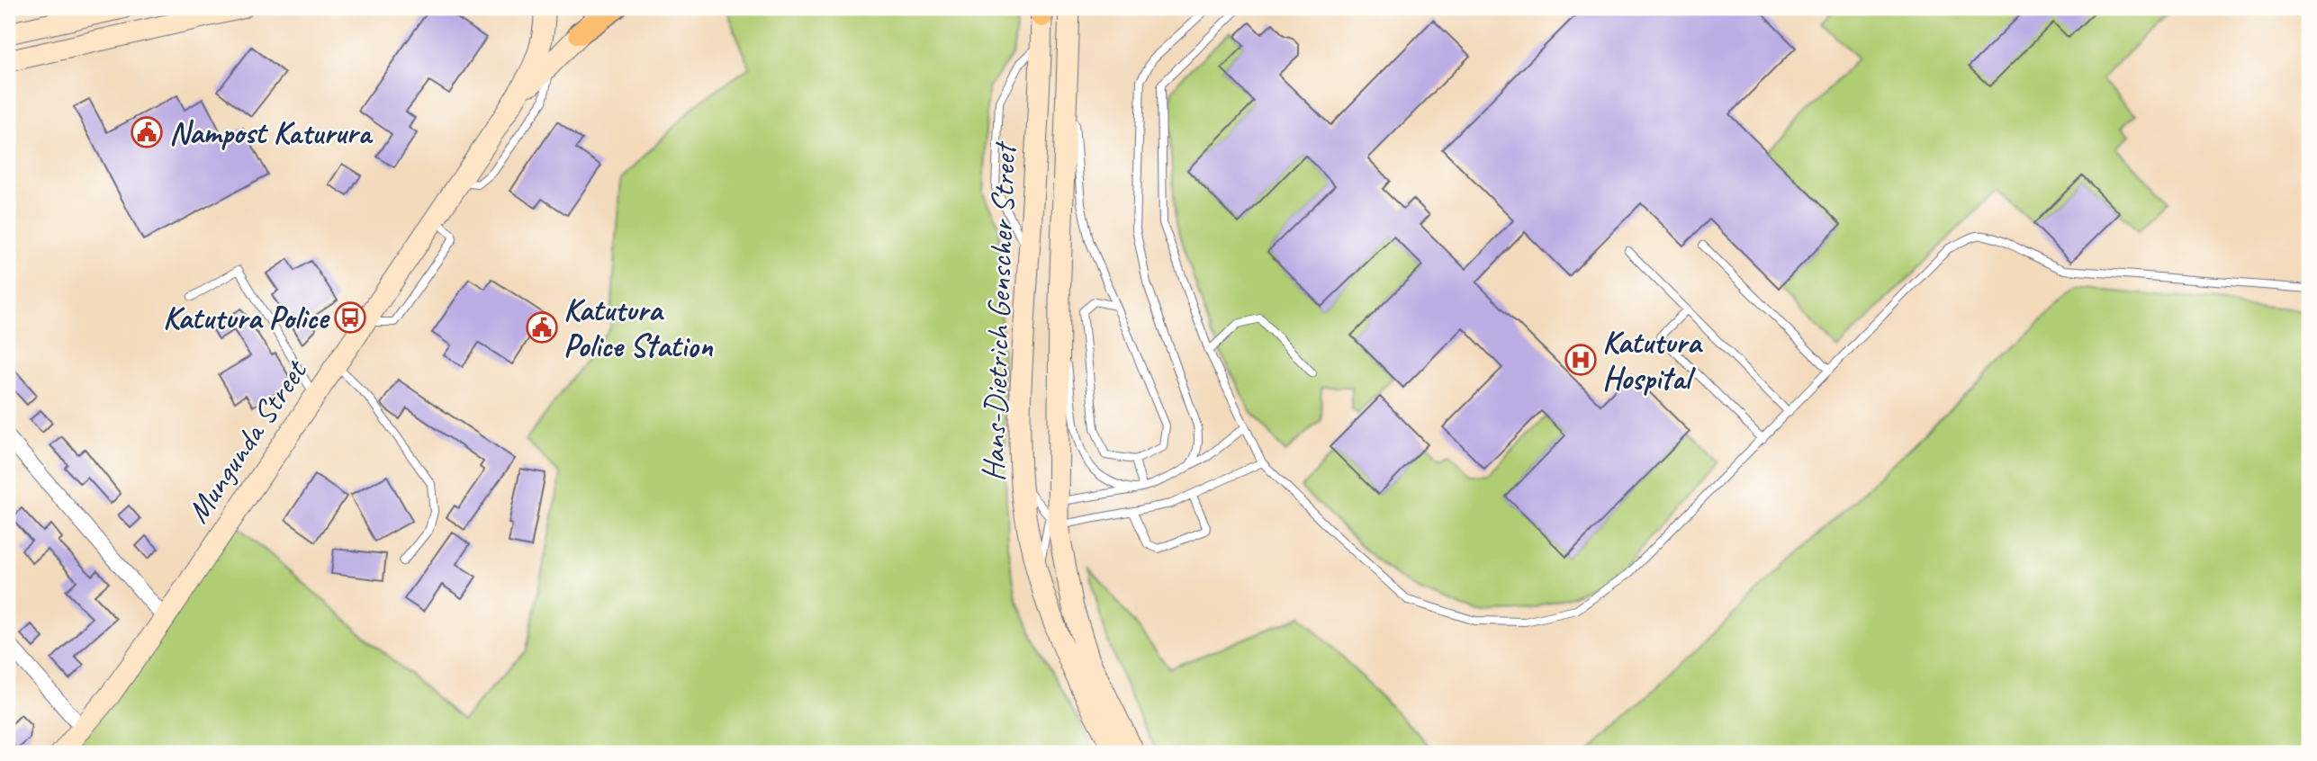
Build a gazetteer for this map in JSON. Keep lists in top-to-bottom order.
{
  "streets": {
    "street": ["Hans-Dietrich Genscher Street", "Mungunda Street"]
  },
  "places": {
    "public building": ["Nampost Katurura", "Katutura Police Station"],
    "bus stop": ["Katutura Police"],
    "hospital": ["Katutura Hospital"]
  }
}
